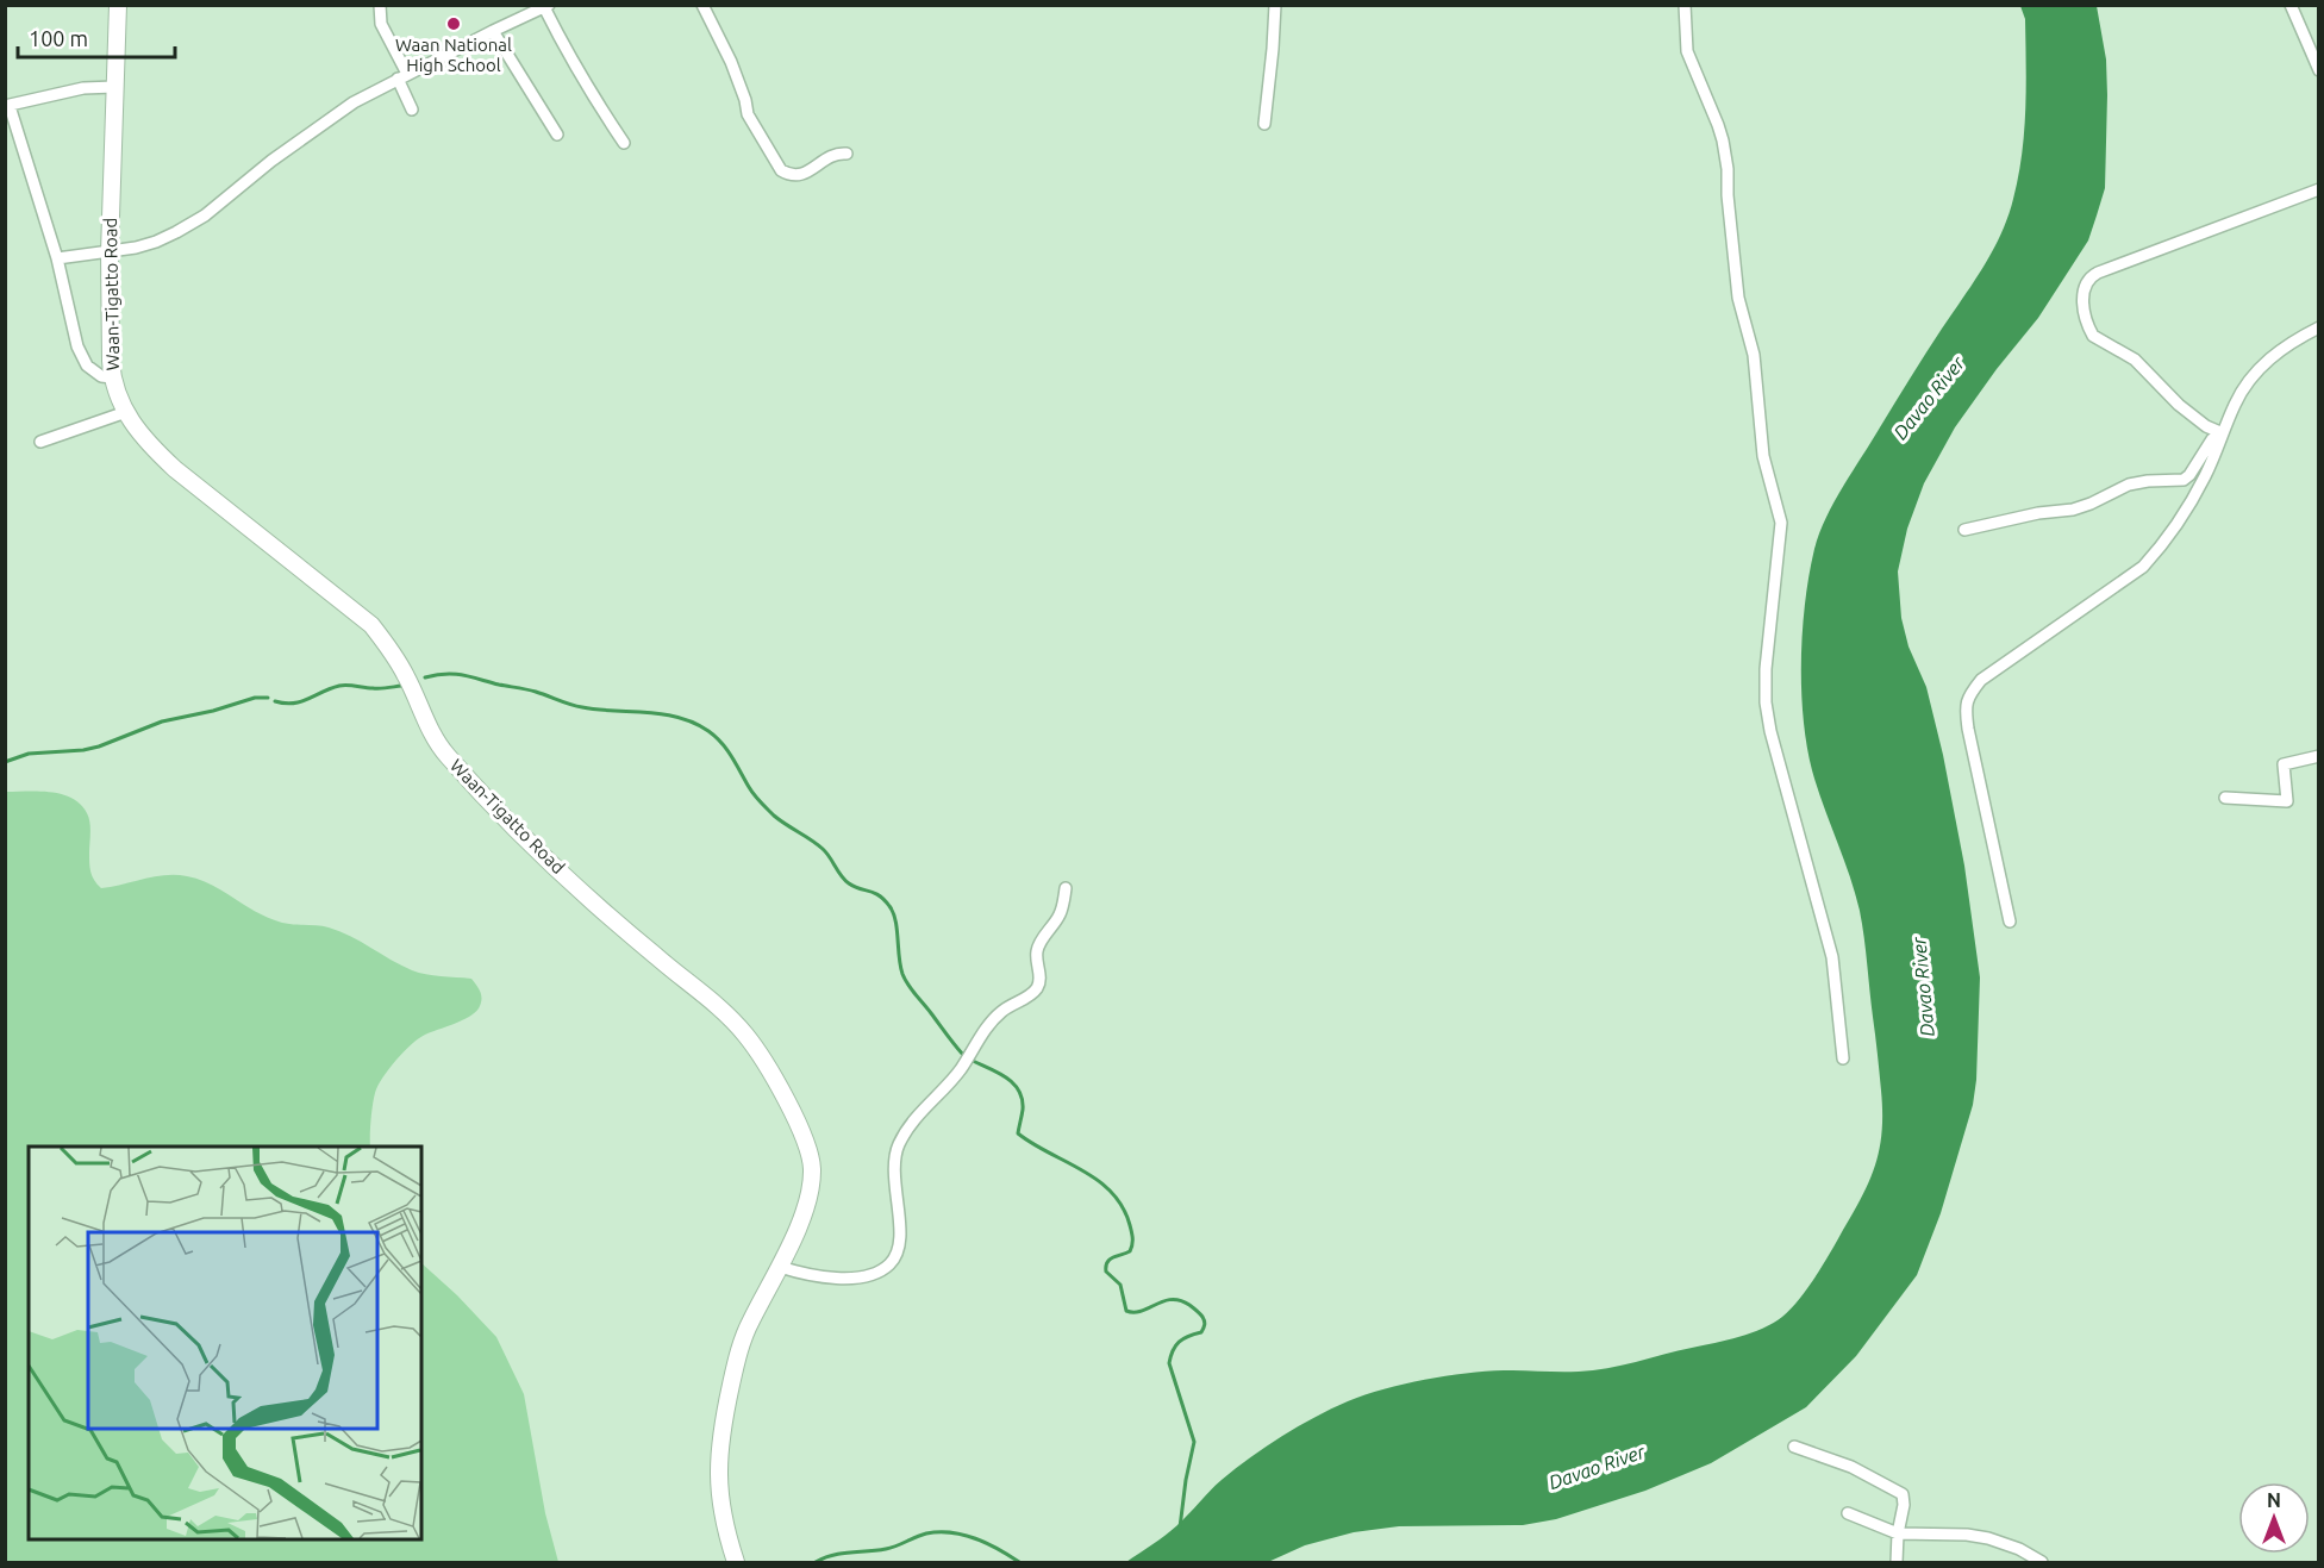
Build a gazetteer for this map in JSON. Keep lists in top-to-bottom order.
{
  "streets": {
    "street": ["Waan-Tigatto Road"]
  },
  "water": ["Davao River"],
  "places": ["Waan National High School"],
  "scale_bar": "100 m",
  "north": "top"
}
